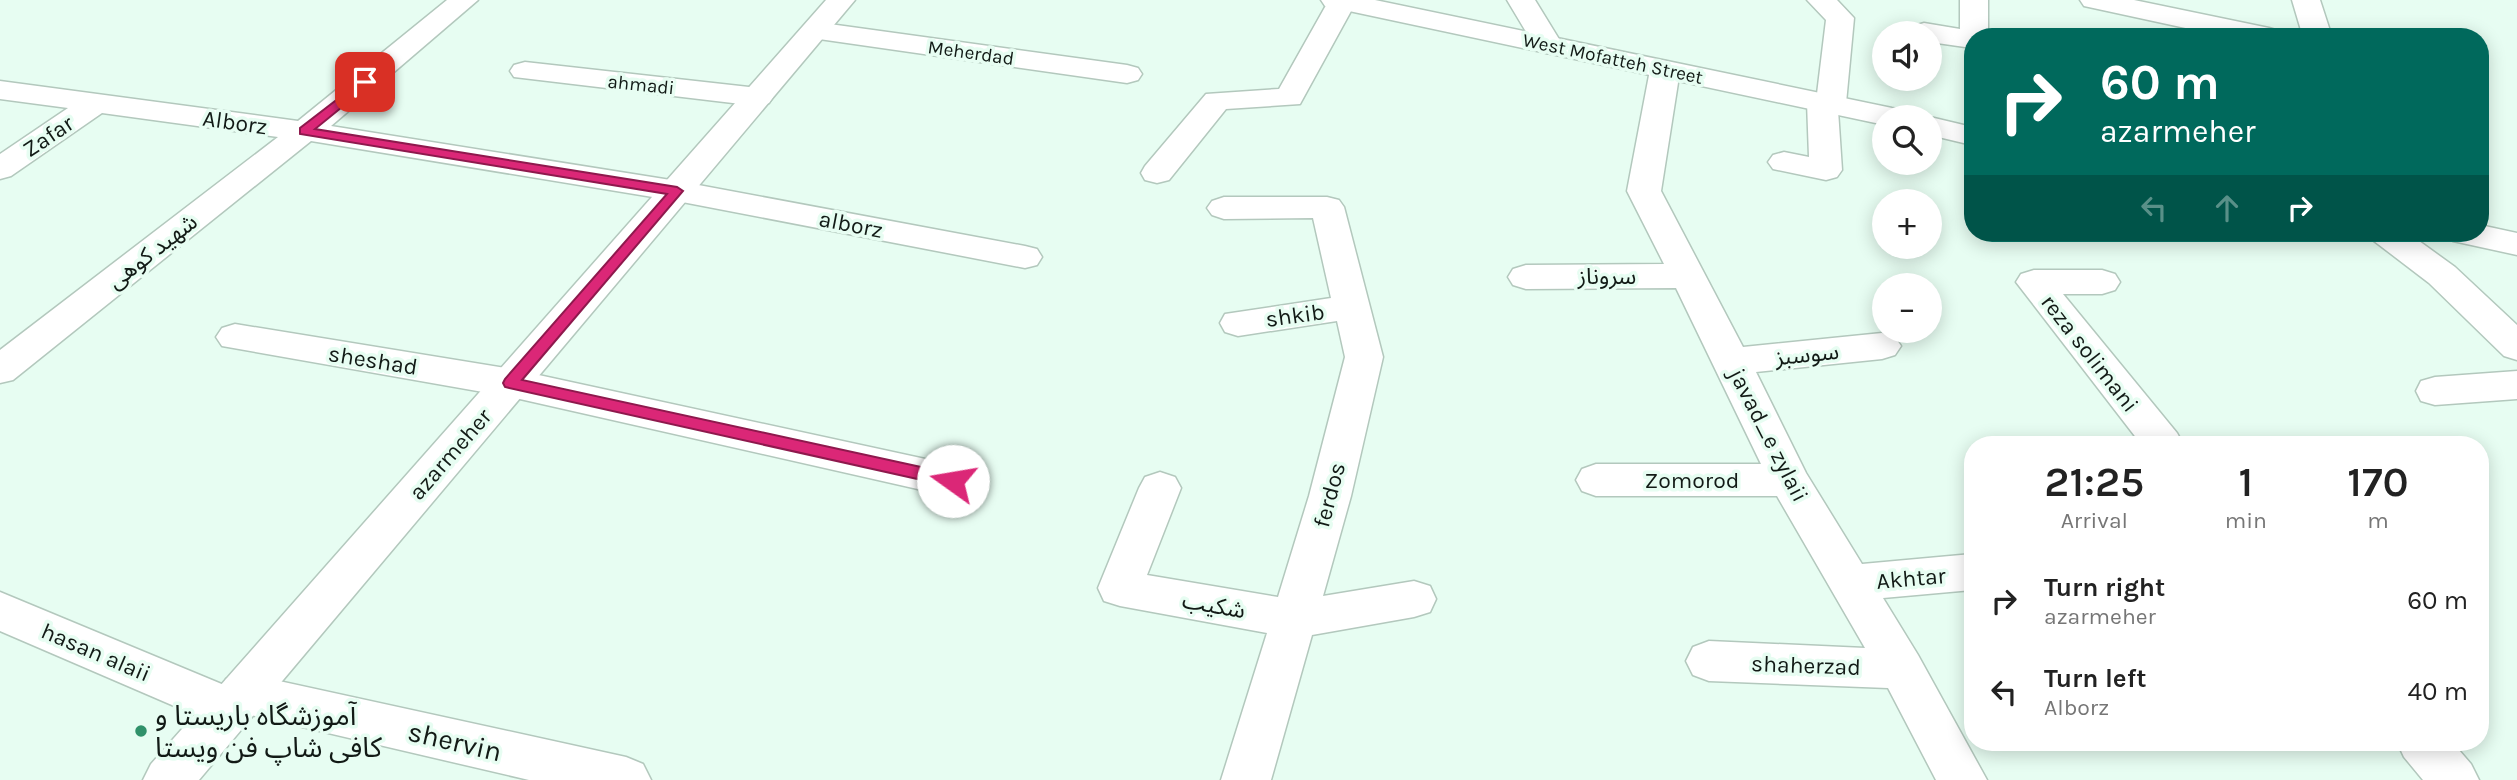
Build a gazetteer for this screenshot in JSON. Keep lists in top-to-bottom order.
{
  "streets": {
    "street": [
      "Meherdad",
      "West Mofatteh Street",
      "ahmadi",
      "Alborz",
      "Zafar",
      "alborz",
      "شهید کوهی",
      "سروناز",
      "shkib",
      "reza solimani",
      "سوسبز",
      "sheshad",
      "javad_e zylaii",
      "azarmeher",
      "Zomorod",
      "ferdos",
      "Akhtar",
      "شکیب",
      "hasan alaii",
      "shaherzad",
      "shervin"
    ]
  },
  "crossings": [
    ["Meherdad", "azarmeher"],
    ["West Mofatteh Street", "javad_e zylaii"],
    ["ahmadi", "azarmeher"],
    ["Alborz", "Zafar"],
    ["Alborz", "alborz"],
    ["Alborz", "شهید کوهی"],
    ["Alborz", "azarmeher"],
    ["alborz", "azarmeher"],
    ["سروناز", "javad_e zylaii"],
    ["shkib", "ferdos"],
    ["سوسبز", "javad_e zylaii"],
    ["sheshad", "azarmeher"],
    ["javad_e zylaii", "Zomorod"],
    ["javad_e zylaii", "Akhtar"],
    ["javad_e zylaii", "shaherzad"],
    ["azarmeher", "hasan alaii"],
    ["azarmeher", "shervin"],
    ["ferdos", "شکیب"],
    ["hasan alaii", "shervin"]
  ],
  "places": ["آموزشگاه باریستا و کافی شاپ فن ویستا"],
  "page": {
    "map_buttons": ["+", "−"],
    "turn": ["60 m", "azarmeher"],
    "eta": [
      "21:25",
      "Arrival",
      "1",
      "min",
      "170",
      "m"
    ],
    "list": [
      {
        "name": "Turn right",
        "note": "azarmeher",
        "value": "60 m"
      },
      {
        "name": "Turn left",
        "note": "Alborz",
        "value": "40 m"
      }
    ]
  }
}
